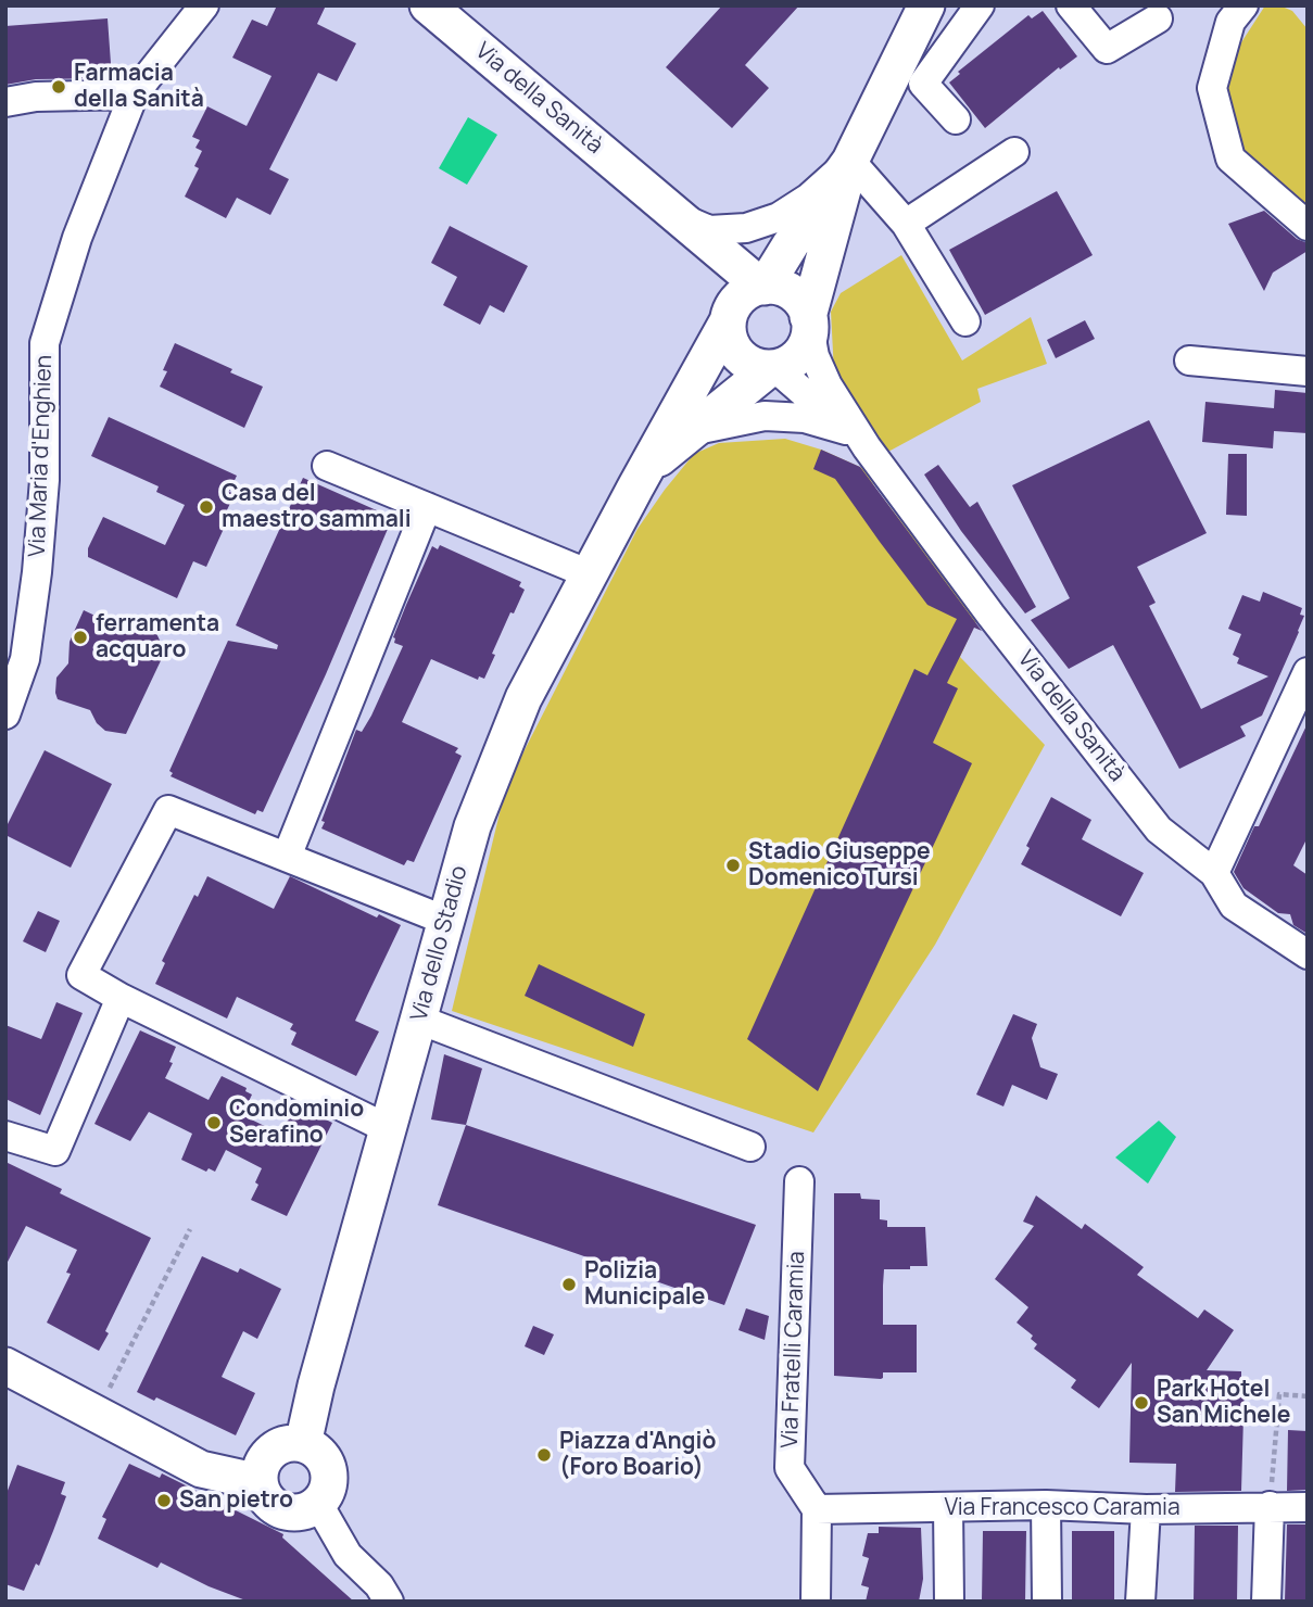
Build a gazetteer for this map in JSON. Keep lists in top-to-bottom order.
{
  "streets": {
    "main road": ["Via della Sanità", "Via dello Stadio"],
    "street": ["Via Maria d'Enghien", "Via Fratelli Caramia", "Via Francesco Caramia"]
  },
  "crossings": [
    ["Via della Sanità", "Via dello Stadio"],
    ["Via Fratelli Caramia", "Via Francesco Caramia"]
  ],
  "places": [
    "Farmacia della Sanità",
    "Casa del maestro sammali",
    "ferramenta acquaro",
    "Stadio Giuseppe Domenico Tursi",
    "Condominio Serafino",
    "Polizia Municipale",
    "Park Hotel San Michele",
    "Piazza d'Angiò (Foro Boario)",
    "San pietro"
  ]
}
